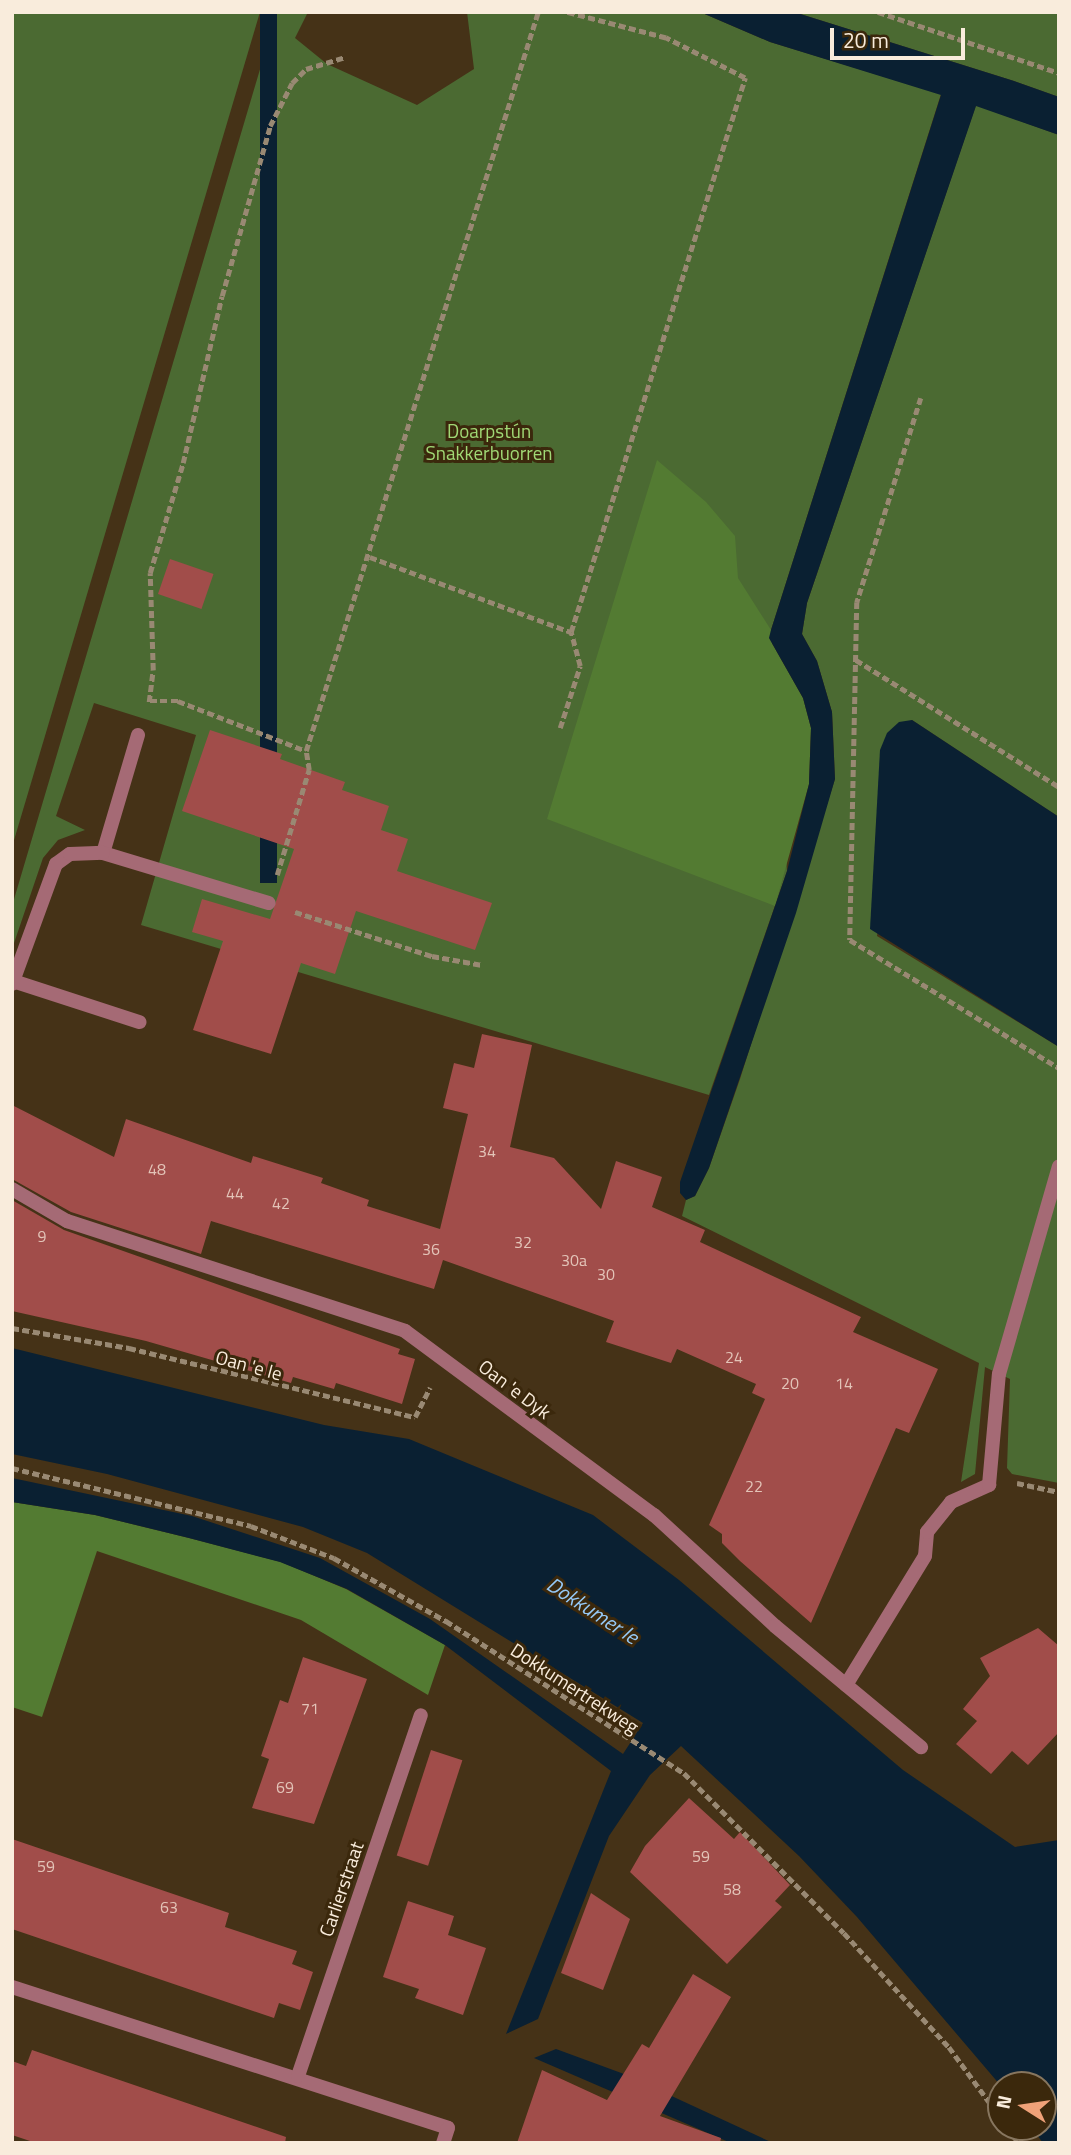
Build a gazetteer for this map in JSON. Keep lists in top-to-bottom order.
{
  "streets": {
    "street": ["Oan 'e Dyk", "Carlierstraat"],
    "path": ["Oan 'e Ie", "Dokkumertrekweg"]
  },
  "crossings": [
    ["Oan 'e Ie", "Oan 'e Dyk"]
  ],
  "water": ["Dokkumer Ie"],
  "parks": ["Doarpstún Snakkerbuorren"],
  "house_numbers": [
    "34",
    "48",
    "44",
    "42",
    "9",
    "32",
    "36",
    "30a",
    "30",
    "24",
    "20",
    "14",
    "22",
    "71",
    "69",
    "59",
    "59",
    "58",
    "63"
  ],
  "scale_bar": "20 m",
  "north": "left"
}
